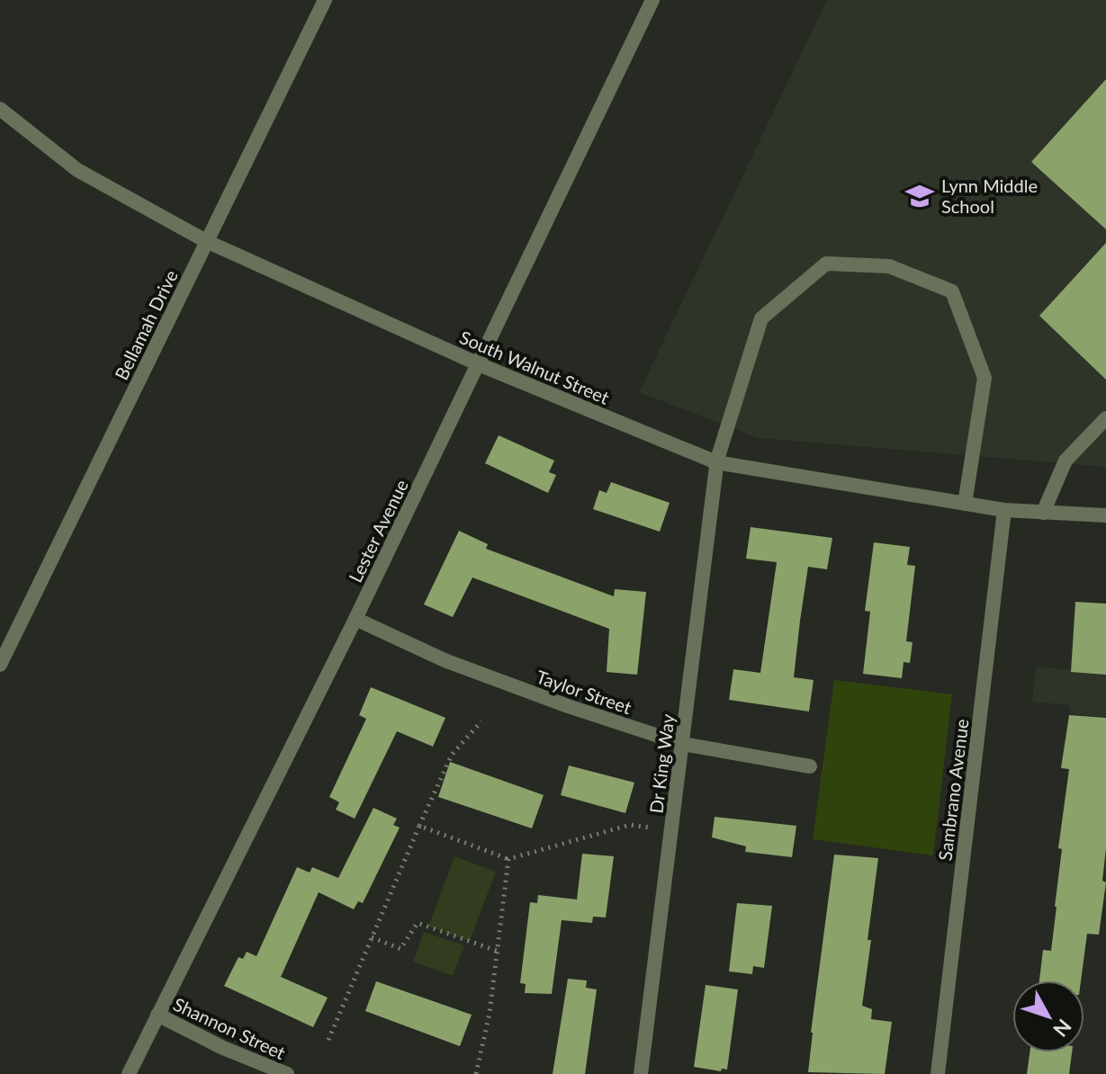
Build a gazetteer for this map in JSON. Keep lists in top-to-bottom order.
{
  "streets": {
    "street": [
      "Bellamah Drive",
      "South Walnut Street",
      "Lester Avenue",
      "Taylor Street",
      "Dr King Way",
      "Sambrano Avenue",
      "Shannon Street"
    ]
  },
  "crossings": [
    ["Bellamah Drive", "South Walnut Street"],
    ["South Walnut Street", "Lester Avenue"],
    ["South Walnut Street", "Dr King Way"],
    ["South Walnut Street", "Sambrano Avenue"],
    ["Lester Avenue", "Taylor Street"],
    ["Lester Avenue", "Shannon Street"],
    ["Taylor Street", "Dr King Way"]
  ],
  "places": {
    "school or university": ["Lynn Middle School"]
  },
  "north": "bottom right"
}
